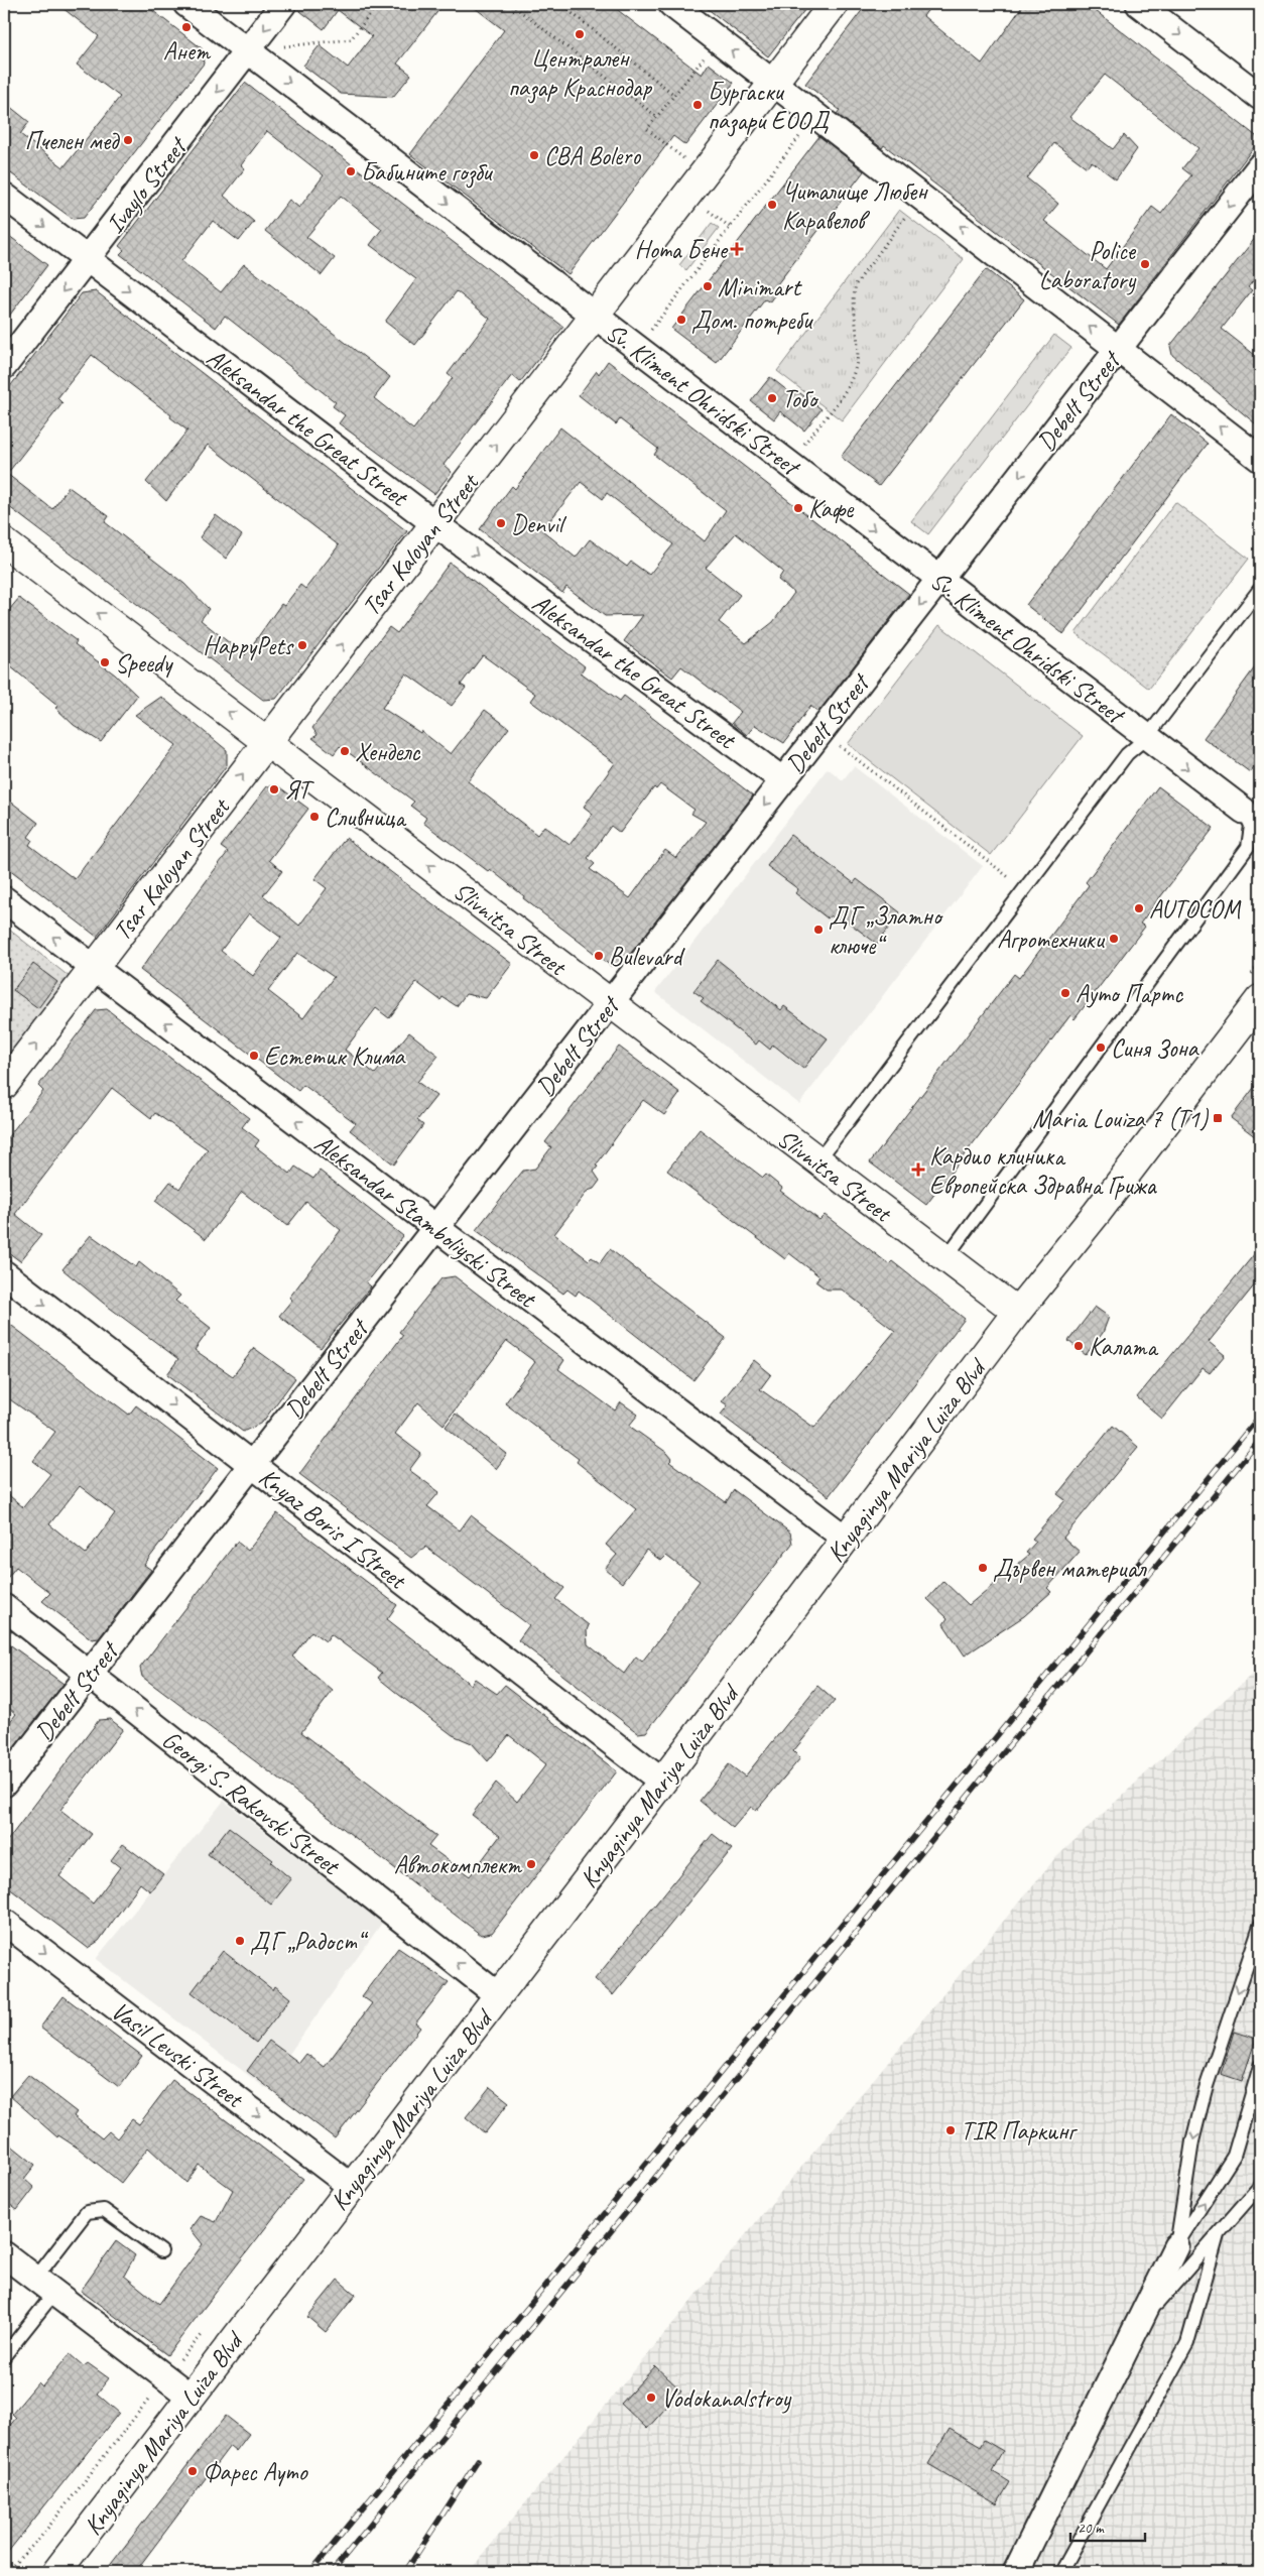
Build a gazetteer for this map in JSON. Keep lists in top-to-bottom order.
{
  "streets": {
    "street": [
      "Ivaylo Street",
      "Sv. Kliment Ohridski Street",
      "Debelt Street",
      "Aleksandar the Great Street",
      "Tsar Kaloyan Street",
      "Slivnitsa Street",
      "Aleksandar Stamboliyski Street",
      "Knyaginya Mariya Luiza Blvd",
      "Knyaz Boris I Street",
      "Georgi S. Rakovski Street",
      "Vasil Levski Street"
    ]
  },
  "crossings": [
    ["Ivaylo Street", "Sv. Kliment Ohridski Street"],
    ["Ivaylo Street", "Aleksandar the Great Street"],
    ["Sv. Kliment Ohridski Street", "Debelt Street"],
    ["Sv. Kliment Ohridski Street", "Tsar Kaloyan Street"],
    ["Debelt Street", "Aleksandar the Great Street"],
    ["Debelt Street", "Slivnitsa Street"],
    ["Debelt Street", "Aleksandar Stamboliyski Street"],
    ["Debelt Street", "Knyaz Boris I Street"],
    ["Debelt Street", "Georgi S. Rakovski Street"],
    ["Aleksandar the Great Street", "Tsar Kaloyan Street"],
    ["Tsar Kaloyan Street", "Slivnitsa Street"],
    ["Tsar Kaloyan Street", "Aleksandar Stamboliyski Street"],
    ["Slivnitsa Street", "Knyaginya Mariya Luiza Blvd"],
    ["Aleksandar Stamboliyski Street", "Knyaginya Mariya Luiza Blvd"],
    ["Knyaginya Mariya Luiza Blvd", "Knyaz Boris I Street"],
    ["Knyaginya Mariya Luiza Blvd", "Georgi S. Rakovski Street"],
    ["Knyaginya Mariya Luiza Blvd", "Vasil Levski Street"]
  ],
  "one_way": [
    "Ivaylo Street",
    "Sv. Kliment Ohridski Street",
    "Debelt Street",
    "Aleksandar the Great Street",
    "Tsar Kaloyan Street",
    "Slivnitsa Street",
    "Aleksandar Stamboliyski Street",
    "Knyaz Boris I Street",
    "Georgi S. Rakovski Street",
    "Vasil Levski Street"
  ],
  "places": {
    "other": [
      "Анет",
      "Централен пазар Краснодар",
      "Бургаски пазари ЕООД",
      "Пчелен мед",
      "CBA Bolero",
      "Бабините гозби",
      "Читалище Любен Каравелов",
      "Police Laboratory",
      "Minimart",
      "Дом. потреби",
      "Тобо",
      "Кафе",
      "Denvil",
      "HappyPets",
      "Speedy",
      "Хенделс",
      "ЯТ",
      "Сливница",
      "AUTOCOM",
      "ДГ „Златно ключе“",
      "Агротехники",
      "Bulevard",
      "Ауто Партс",
      "Синя Зона",
      "Естетик Клима",
      "Калата",
      "Дървен материал",
      "Автокомплект",
      "ДГ „Радост“",
      "TIR Паркинг",
      "Vodokanalstroy",
      "Фарес Ауто"
    ],
    "health": ["Нота Бене", "Кардио клиника Европейска Здравна Грижа"],
    "transit": ["Maria Louiza 7 (T1)"]
  },
  "scale_bar": "20 m"
}
